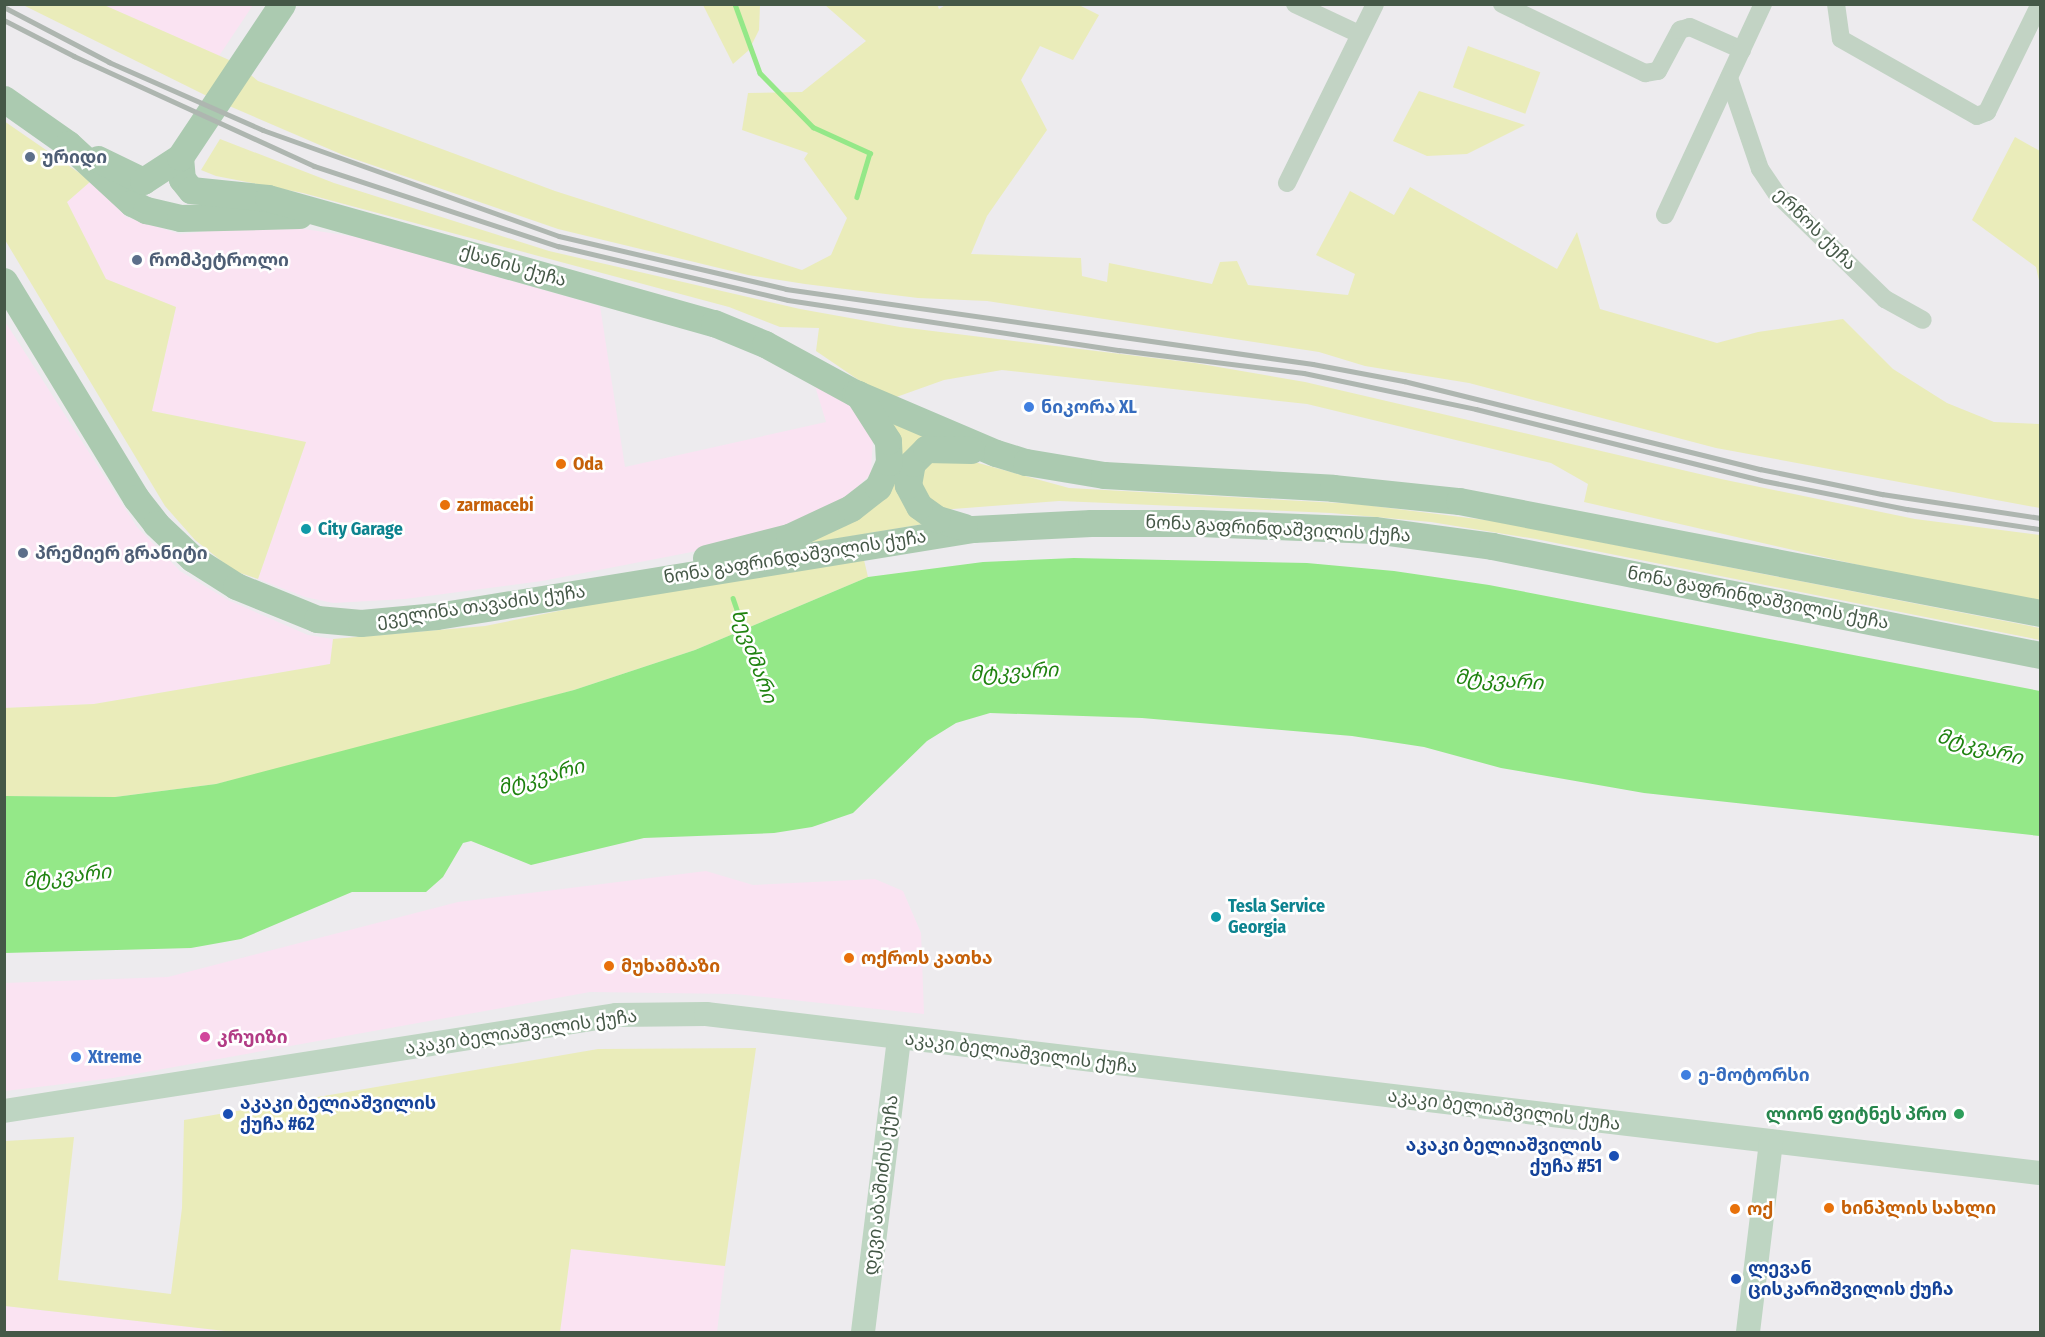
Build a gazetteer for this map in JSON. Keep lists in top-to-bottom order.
{
  "streets": {
    "main road": [
      "ქსანის ქუჩა",
      "ნონა გაფრინდაშვილის ქუჩა",
      "ეველინა თავაძის ქუჩა",
      "აკაკი ბელიაშვილის ქუჩა",
      "დევი აბაშიძის ქუჩა"
    ],
    "street": ["ერწოს ქუჩა"]
  },
  "crossings": [
    ["ნონა გაფრინდაშვილის ქუჩა", "ეველინა თავაძის ქუჩა"],
    ["აკაკი ბელიაშვილის ქუჩა", "დევი აბაშიძის ქუჩა"]
  ],
  "water": ["ხევძმარი", "მტკვარი"],
  "places": [
    "ურიდი",
    "რომპეტროლი",
    "ნიკორა XL",
    "Oda",
    "zarmacebi",
    "City Garage",
    "პრემიერ გრანიტი",
    "Tesla Service Georgia",
    "ოქროს კათხა",
    "მუხამბაზი",
    "კრუიზი",
    "Xtreme",
    "ე-მოტორსი",
    "აკაკი ბელიაშვილის ქუჩა #62",
    "ლიონ ფიტნეს პრო",
    "აკაკი ბელიაშვილის ქუჩა #51",
    "ხინპლის სახლი",
    "ოქ",
    "ლევან ცისკარიშვილის ქუჩა"
  ]
}
